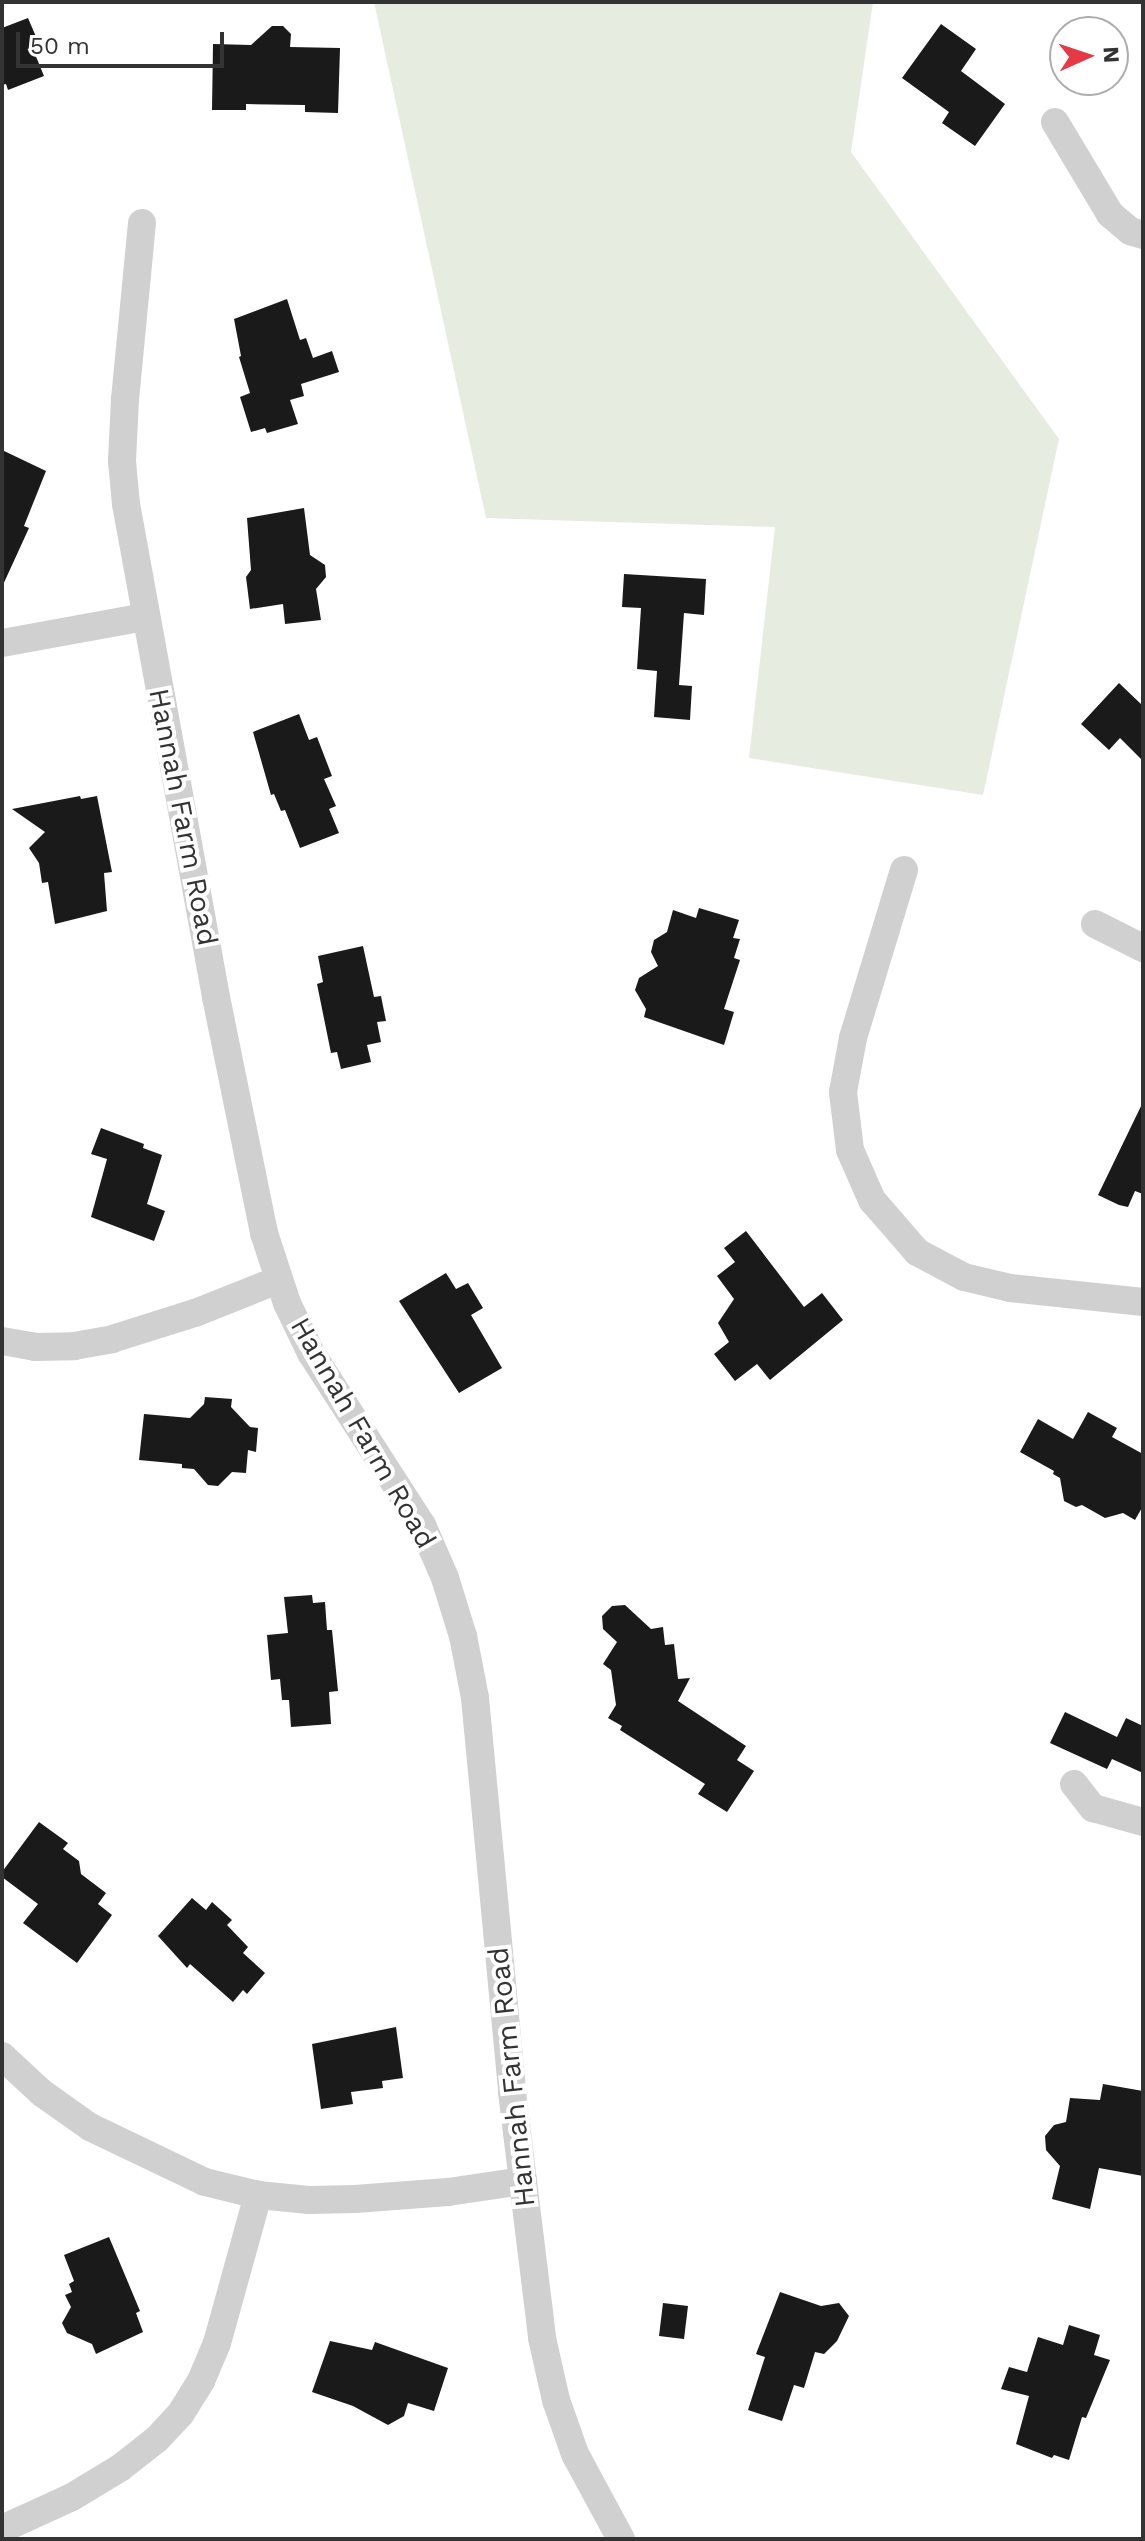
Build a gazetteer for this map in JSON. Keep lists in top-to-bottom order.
{
  "streets": {
    "street": ["Hannah Farm Road"]
  },
  "scale_bar": "50 m",
  "north": "right"
}
